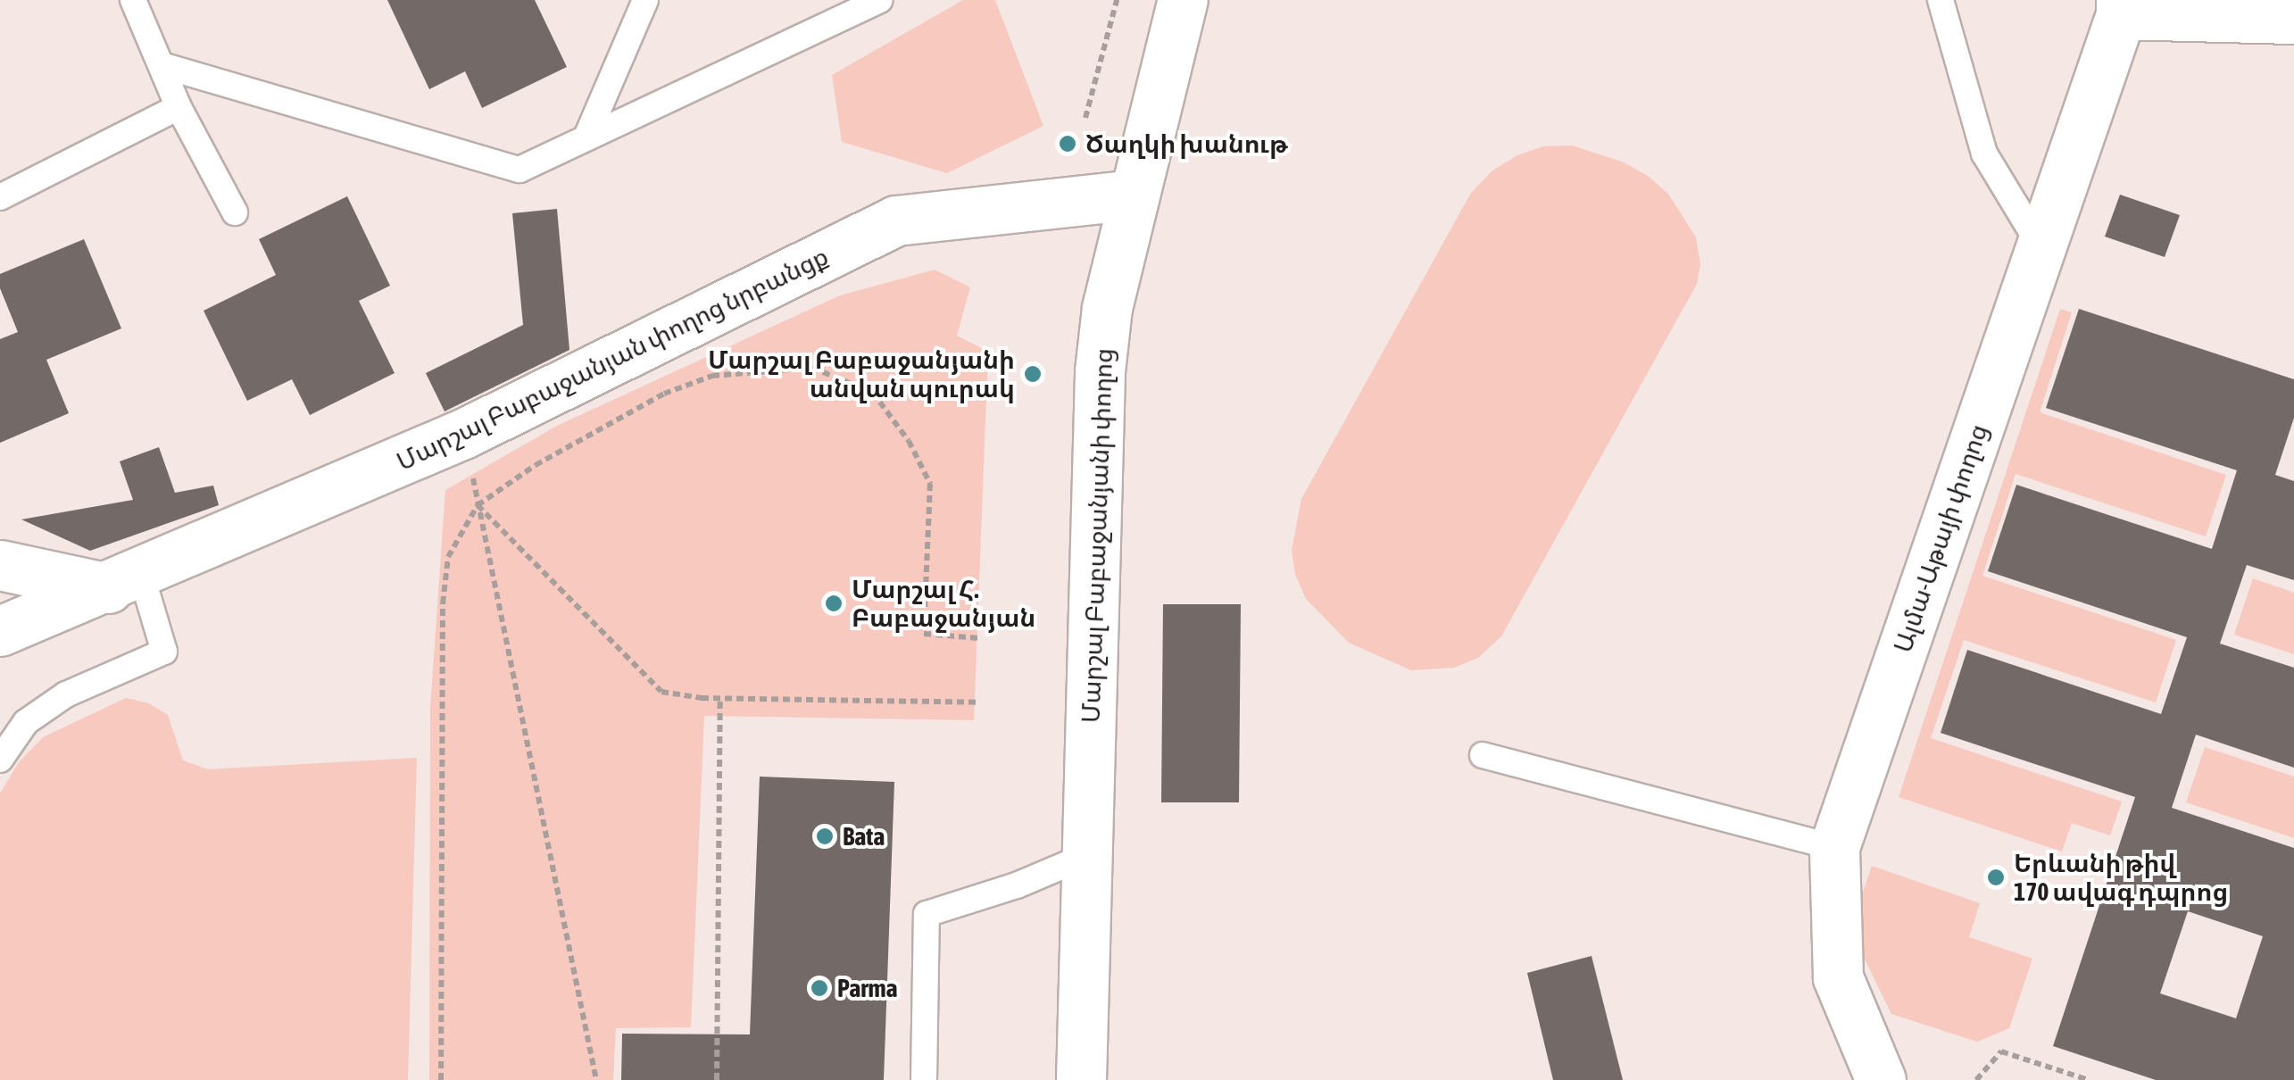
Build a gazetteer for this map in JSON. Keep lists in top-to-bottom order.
{
  "streets": {
    "street": ["Մարշալ Բաբաջանյան փողոց նրբանցք", "Մարշալ Բաբաջանյանի փողոց", "Ալմա-Աթայի փողոց"]
  },
  "crossings": [
    ["Մարշալ Բաբաջանյան փողոց նրբանցք", "Մարշալ Բաբաջանյանի փողոց"]
  ],
  "places": [
    "Ծաղկի խանութ",
    "Մարշալ Բաբաջանյանի անվան պուրակ",
    "Մարշալ Հ. Բաբաջանյան",
    "Bata",
    "Երևանի թիվ 170 ավագ դպրոց",
    "Parma"
  ]
}
